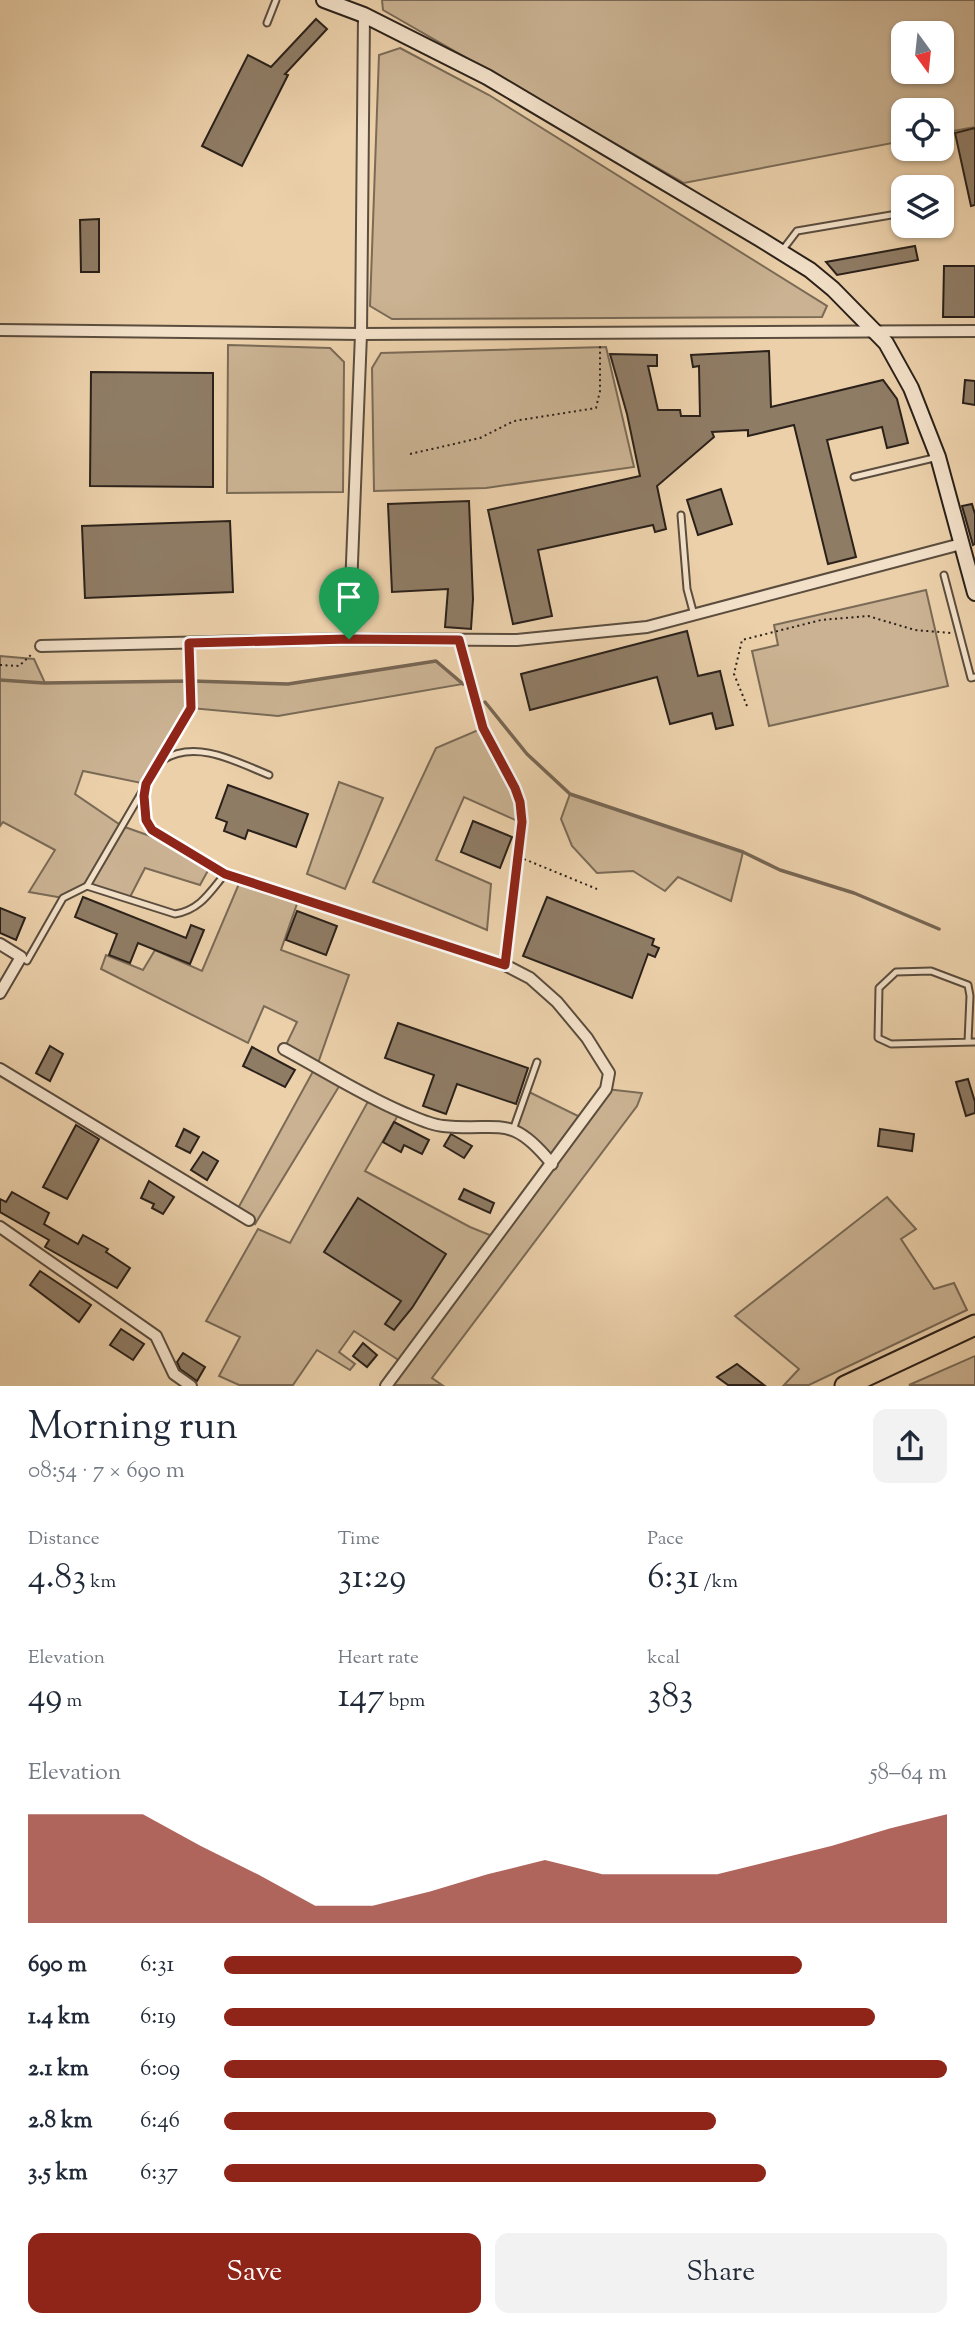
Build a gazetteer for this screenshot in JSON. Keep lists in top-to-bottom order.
{
  "north": "bottom",
  "page": {
    "heading": ["Morning run", "08:54 · 7 × 690 m"],
    "stats": [
      ["Distance", "4.83 km"],
      ["Time", "31:29"],
      ["Pace", "6:31 /km"],
      ["Elevation", "49 m"],
      ["Heart rate", "147 bpm"],
      ["kcal", "383"]
    ],
    "chart": ["Elevation", "58–64 m"],
    "list": [
      {
        "name": "690 m",
        "note": "6:31"
      },
      {
        "name": "1.4 km",
        "note": "6:19"
      },
      {
        "name": "2.1 km",
        "note": "6:09"
      },
      {
        "name": "2.8 km",
        "note": "6:46"
      },
      {
        "name": "3.5 km",
        "note": "6:37"
      }
    ],
    "buttons": ["Save", "Share"]
  }
}
